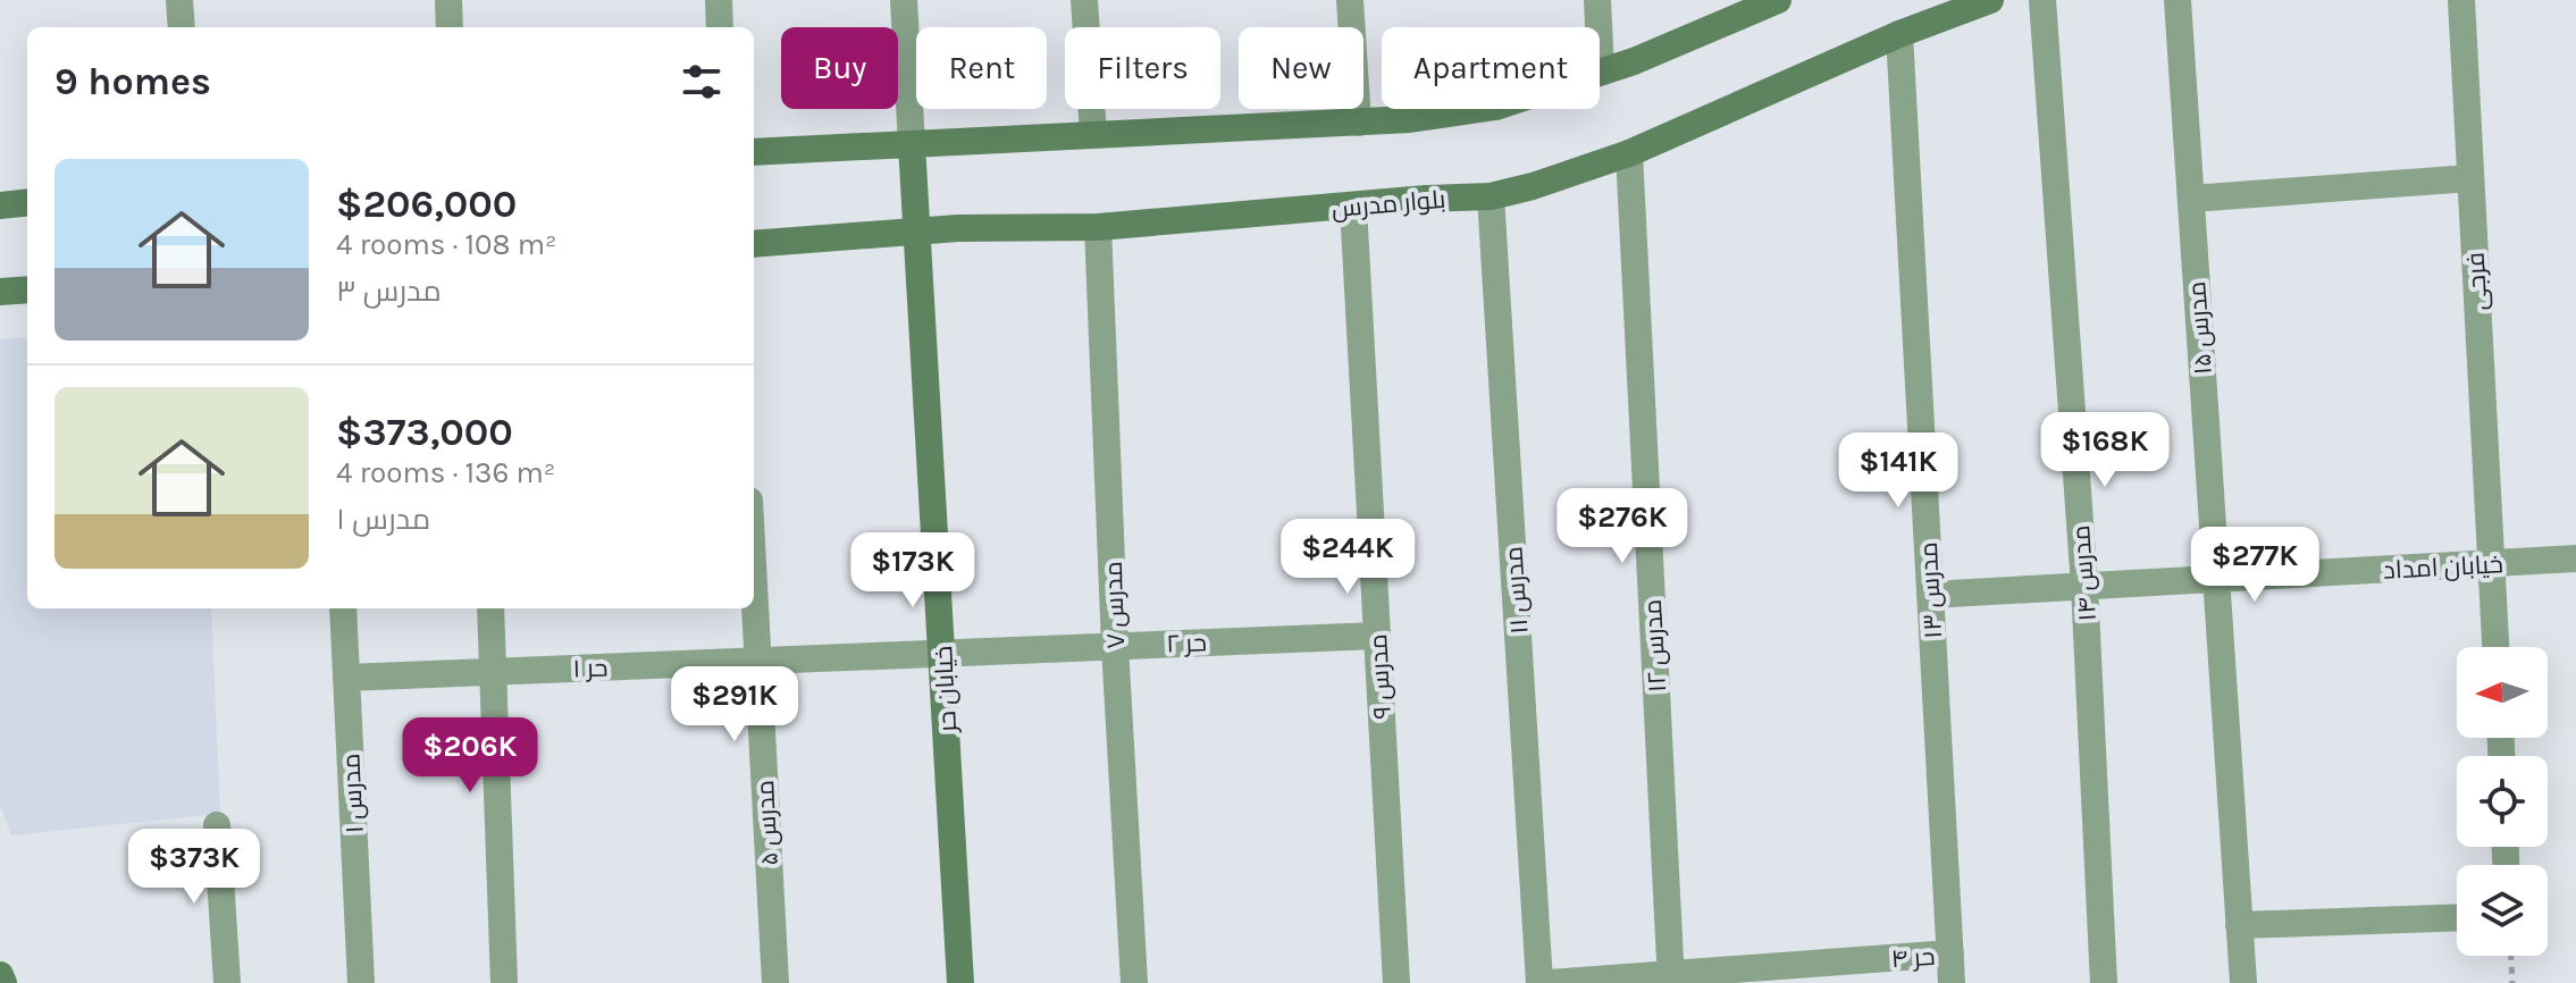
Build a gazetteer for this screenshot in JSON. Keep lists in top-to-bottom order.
{
  "streets": {
    "main road": ["بلوار مدرس", "خیابان حر"],
    "street": [
      "فرجی",
      "مدرس ۱۵",
      "خیابان امداد",
      "مدرس ۱۴",
      "مدرس ۱۱",
      "مدرس ۱۳",
      "مدرس ۷",
      "حر ۲",
      "مدرس ۱۲",
      "حر ۱",
      "مدرس ۹",
      "مدرس ۱",
      "مدرس ۵",
      "حر ۴"
    ]
  },
  "crossings": [
    ["بلوار مدرس", "مدرس ۱۱"],
    ["بلوار مدرس", "مدرس ۱۳"],
    ["بلوار مدرس", "مدرس ۷"],
    ["بلوار مدرس", "مدرس ۱۲"],
    ["بلوار مدرس", "مدرس ۹"],
    ["بلوار مدرس", "خیابان حر"],
    ["فرجی", "خیابان امداد"],
    ["مدرس ۱۵", "خیابان امداد"],
    ["خیابان امداد", "مدرس ۱۴"],
    ["خیابان امداد", "مدرس ۱۳"],
    ["مدرس ۱۳", "حر ۴"],
    ["مدرس ۷", "حر ۲"],
    ["حر ۲", "حر ۱"],
    ["حر ۲", "مدرس ۹"],
    ["حر ۲", "خیابان حر"],
    ["مدرس ۱۲", "حر ۴"],
    ["حر ۱", "خیابان حر"],
    ["حر ۱", "مدرس ۱"],
    ["حر ۱", "مدرس ۵"]
  ],
  "north": "left",
  "page": {
    "chip": [
      "Buy",
      "Rent",
      "Filters",
      "New",
      "Apartment"
    ],
    "heading": "9 homes",
    "list": [
      {
        "name": "$206,000",
        "note": "4 rooms · 108 m² · مدرس ۳"
      },
      {
        "name": "$373,000",
        "note": "4 rooms · 136 m² · مدرس ۱"
      }
    ],
    "price": [
      "$168K",
      "$141K",
      "$276K",
      "$244K",
      "$277K",
      "$173K",
      "$291K",
      "$206K",
      "$373K"
    ]
  }
}
